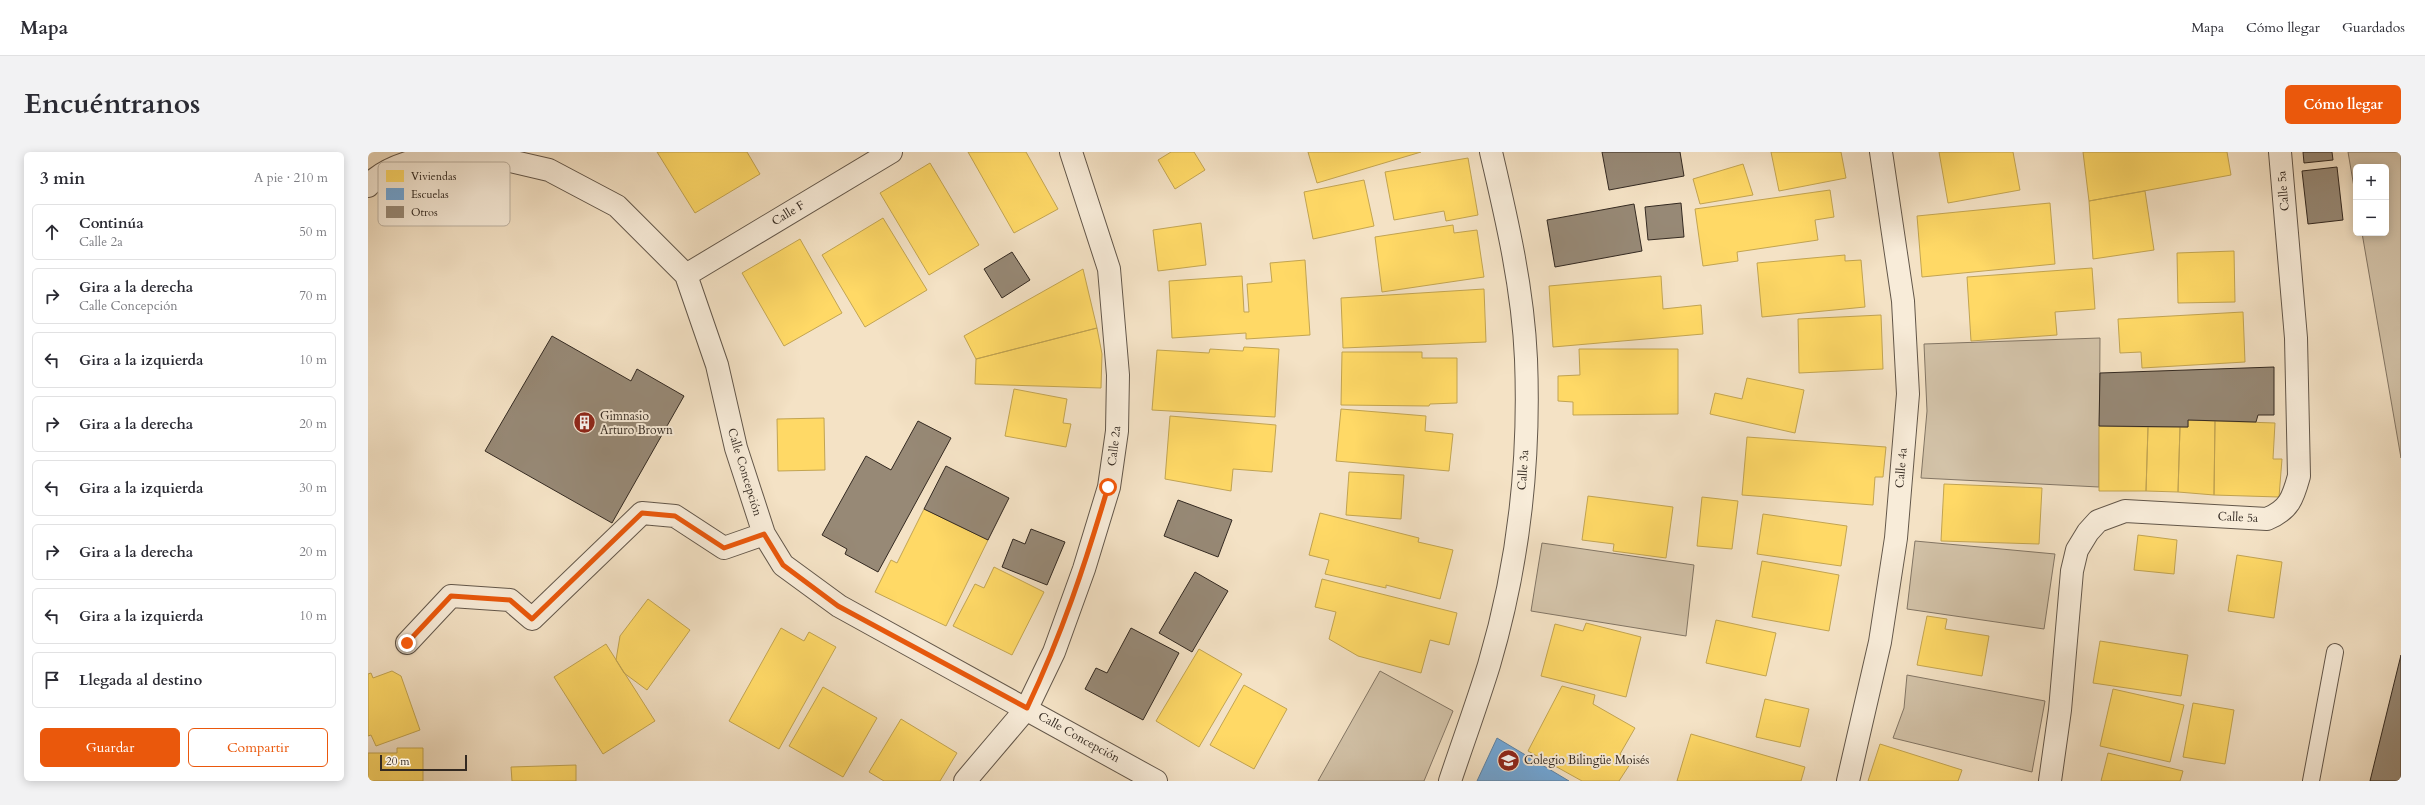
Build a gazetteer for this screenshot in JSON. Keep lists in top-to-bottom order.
{
  "streets": {
    "street": [
      "Calle 5a",
      "Calle F",
      "Calle 2a",
      "Calle 4a",
      "Calle 3a",
      "Calle Concepción"
    ]
  },
  "crossings": [
    ["Calle F", "Calle Concepción"],
    ["Calle 2a", "Calle Concepción"]
  ],
  "places": {
    "building": ["Gimnasio Arturo Brown"],
    "school or university": ["Colegio Bilingüe Moisés"]
  },
  "legend": ["Viviendas", "Escuelas", "Otros"],
  "scale_bar": "20 m",
  "page": {
    "header": "Mapa",
    "nav": ["Mapa", "Cómo llegar", "Guardados"],
    "title": "Encuéntranos",
    "buttons": [
      "Cómo llegar",
      ["Guardar", "Compartir"]
    ],
    "heading": ["3 min", "A pie · 210 m"],
    "map_buttons": ["+", "−"],
    "list": [
      ["Continúa", "Calle 2a", "50 m"],
      ["Gira a la derecha", "Calle Concepción", "70 m"],
      ["Gira a la izquierda", "10 m"],
      ["Gira a la derecha", "20 m"],
      ["Gira a la izquierda", "30 m"],
      ["Gira a la derecha", "20 m"],
      ["Gira a la izquierda", "10 m"],
      "Llegada al destino"
    ],
    "scale": "20 m"
  }
}
